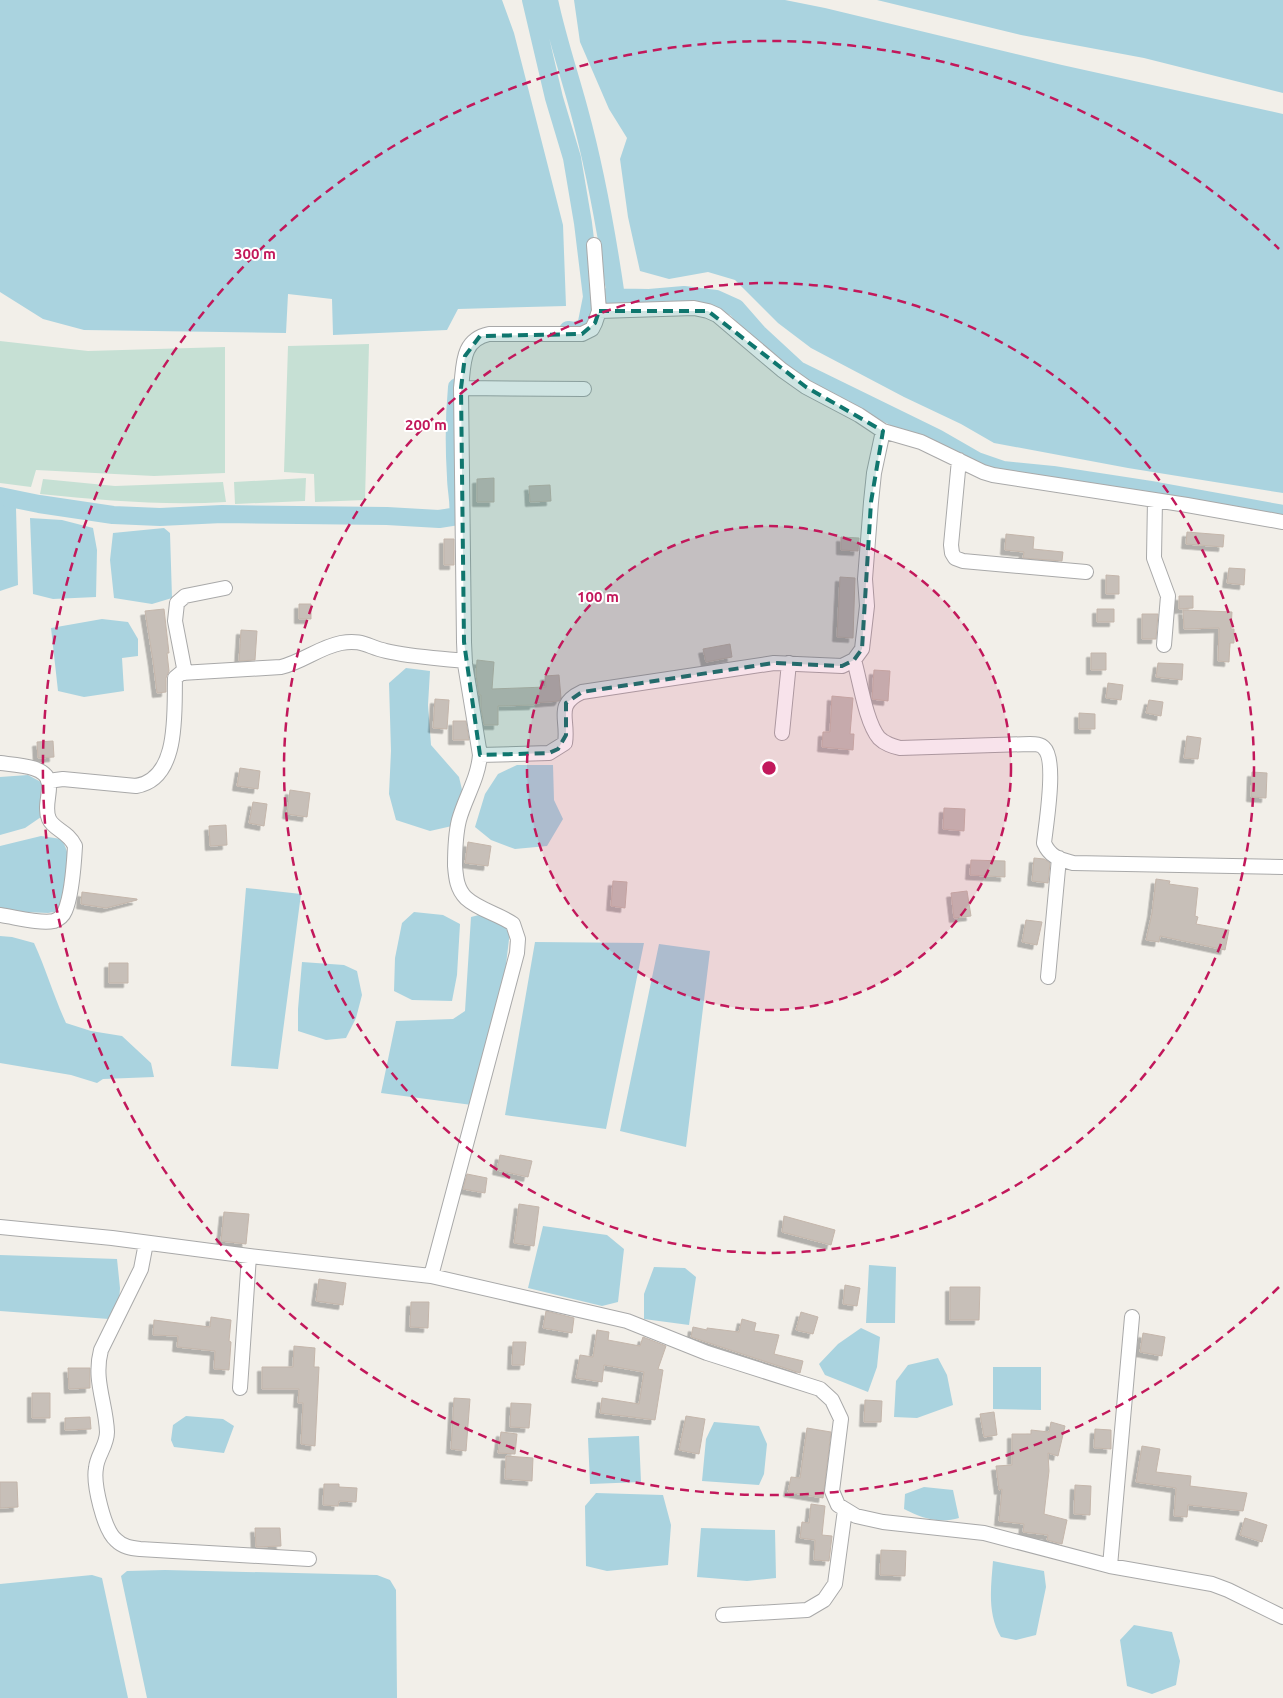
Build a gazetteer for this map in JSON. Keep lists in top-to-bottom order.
{
  "rings": ["300 m", "200 m", "100 m"]
}
